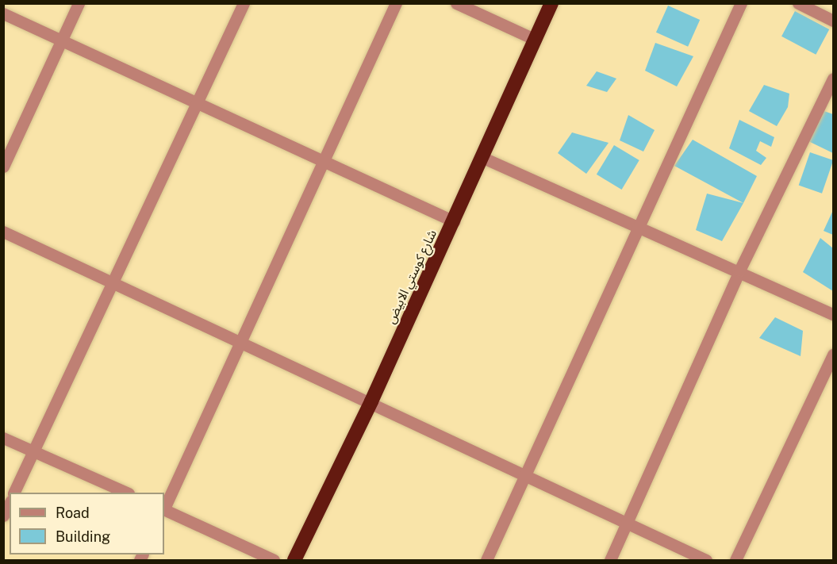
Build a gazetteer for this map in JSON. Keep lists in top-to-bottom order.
{
  "streets": {
    "highway": ["شارع كوستي الابيض"]
  },
  "legend": ["Road", "Building"]
}
